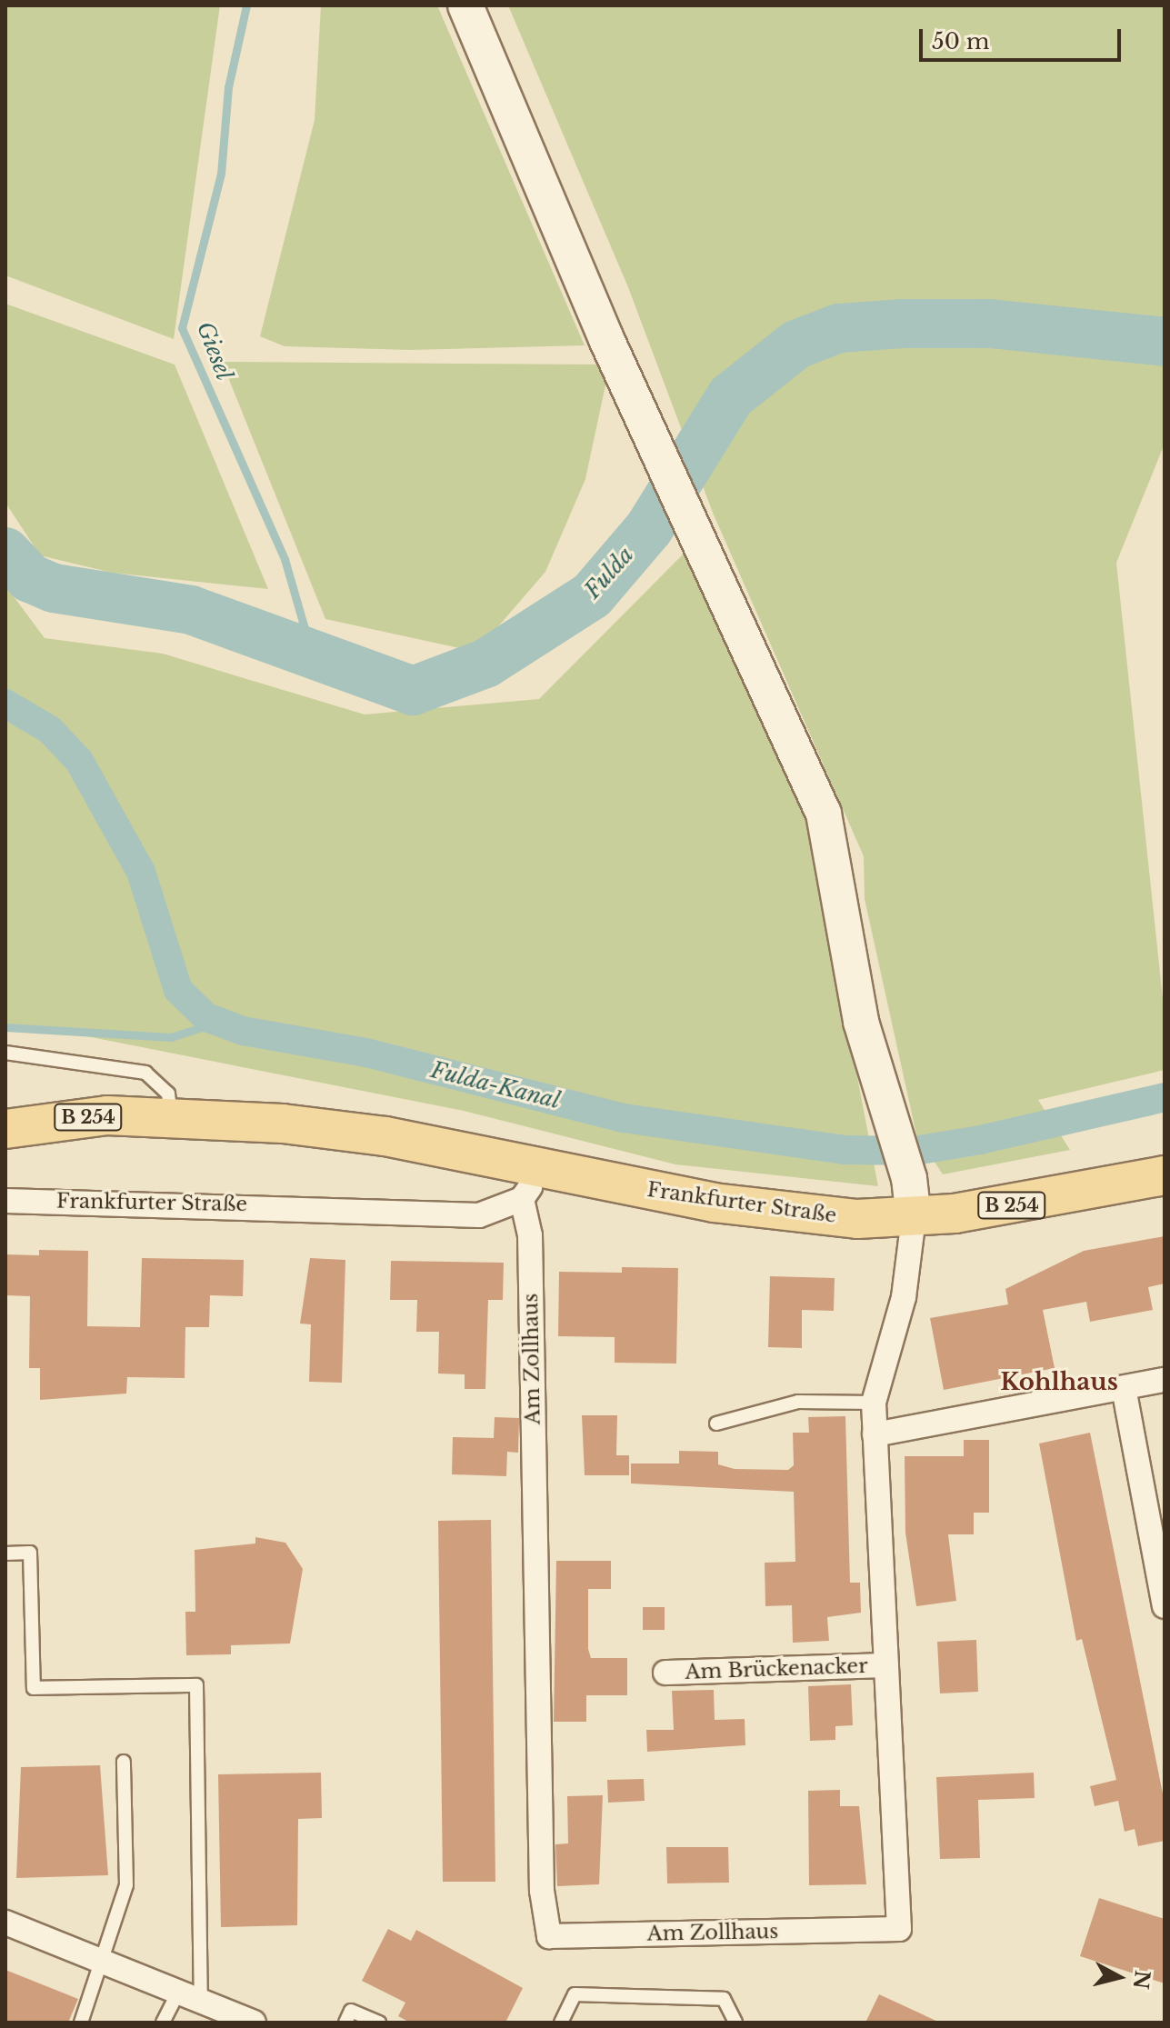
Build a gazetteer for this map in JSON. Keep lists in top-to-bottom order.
{
  "streets": {
    "main road": ["B 254", "Frankfurter Straße"],
    "street": ["Am Zollhaus", "Am Brückenacker"]
  },
  "crossings": [
    ["B 254", "Frankfurter Straße"],
    ["Frankfurter Straße", "Am Zollhaus"],
    ["Am Zollhaus", "Am Brückenacker"]
  ],
  "districts": ["Kohlhaus"],
  "water": ["Giesel", "Fulda", "Fulda-Kanal"],
  "scale_bar": "50 m",
  "north": "right"
}
